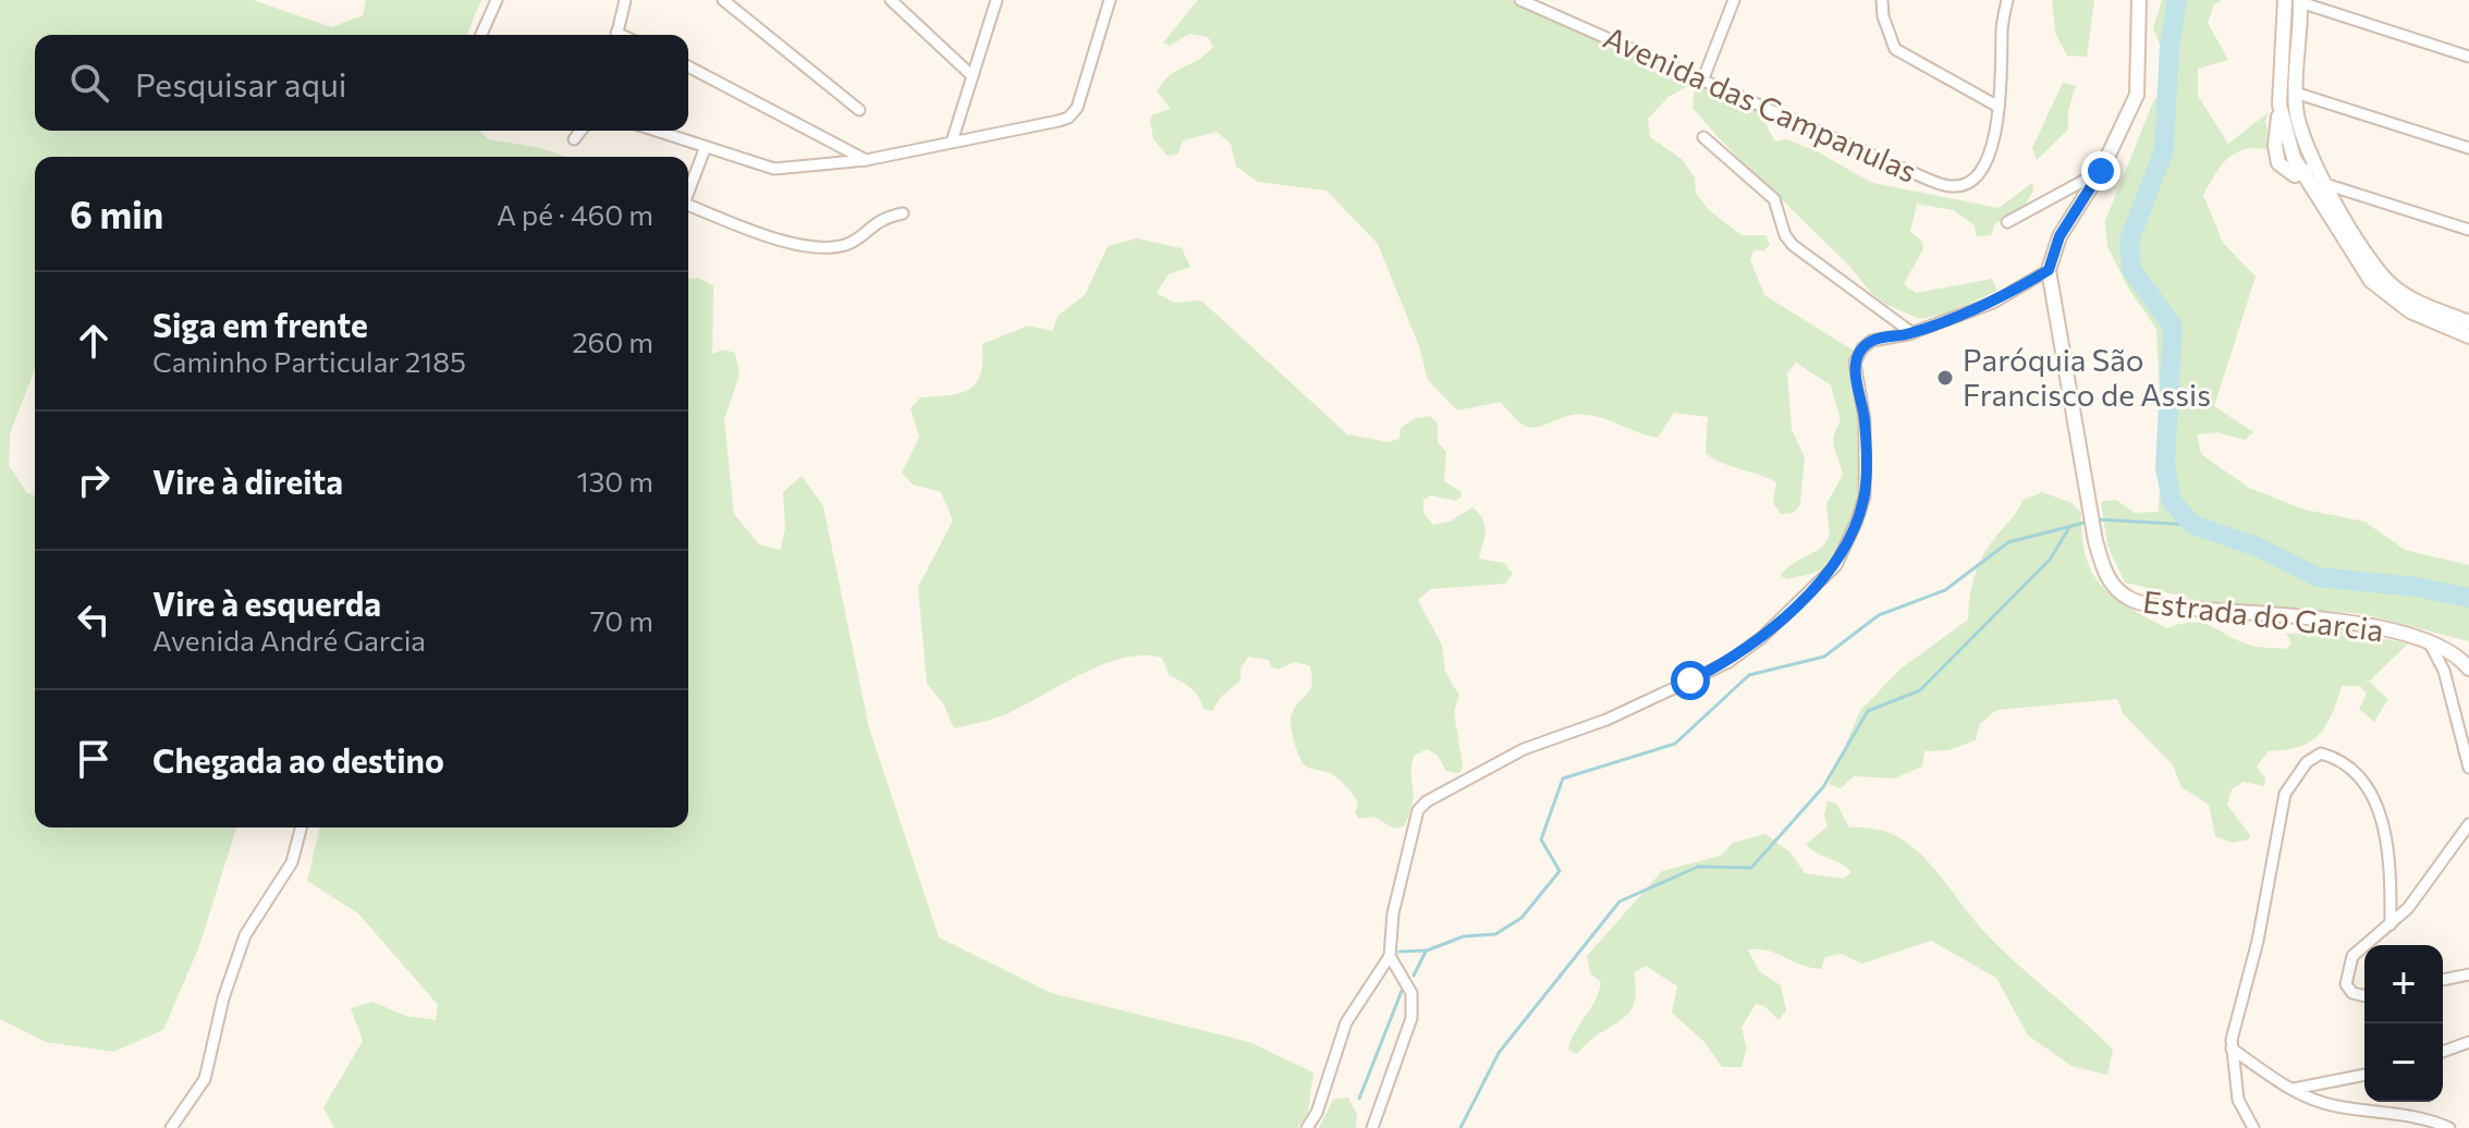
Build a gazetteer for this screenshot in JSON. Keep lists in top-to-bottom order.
{
  "streets": {
    "street": ["Avenida das Campanulas", "Estrada do Garcia"]
  },
  "places": ["Paróquia São Francisco de Assis"],
  "page": {
    "search": "Pesquisar aqui",
    "heading": ["6 min", "A pé · 460 m"],
    "list": [
      ["Siga em frente", "Caminho Particular 2185", "260 m"],
      ["Vire à direita", "130 m"],
      ["Vire à esquerda", "Avenida André Garcia", "70 m"],
      "Chegada ao destino"
    ],
    "map_buttons": ["+", "−"]
  }
}
